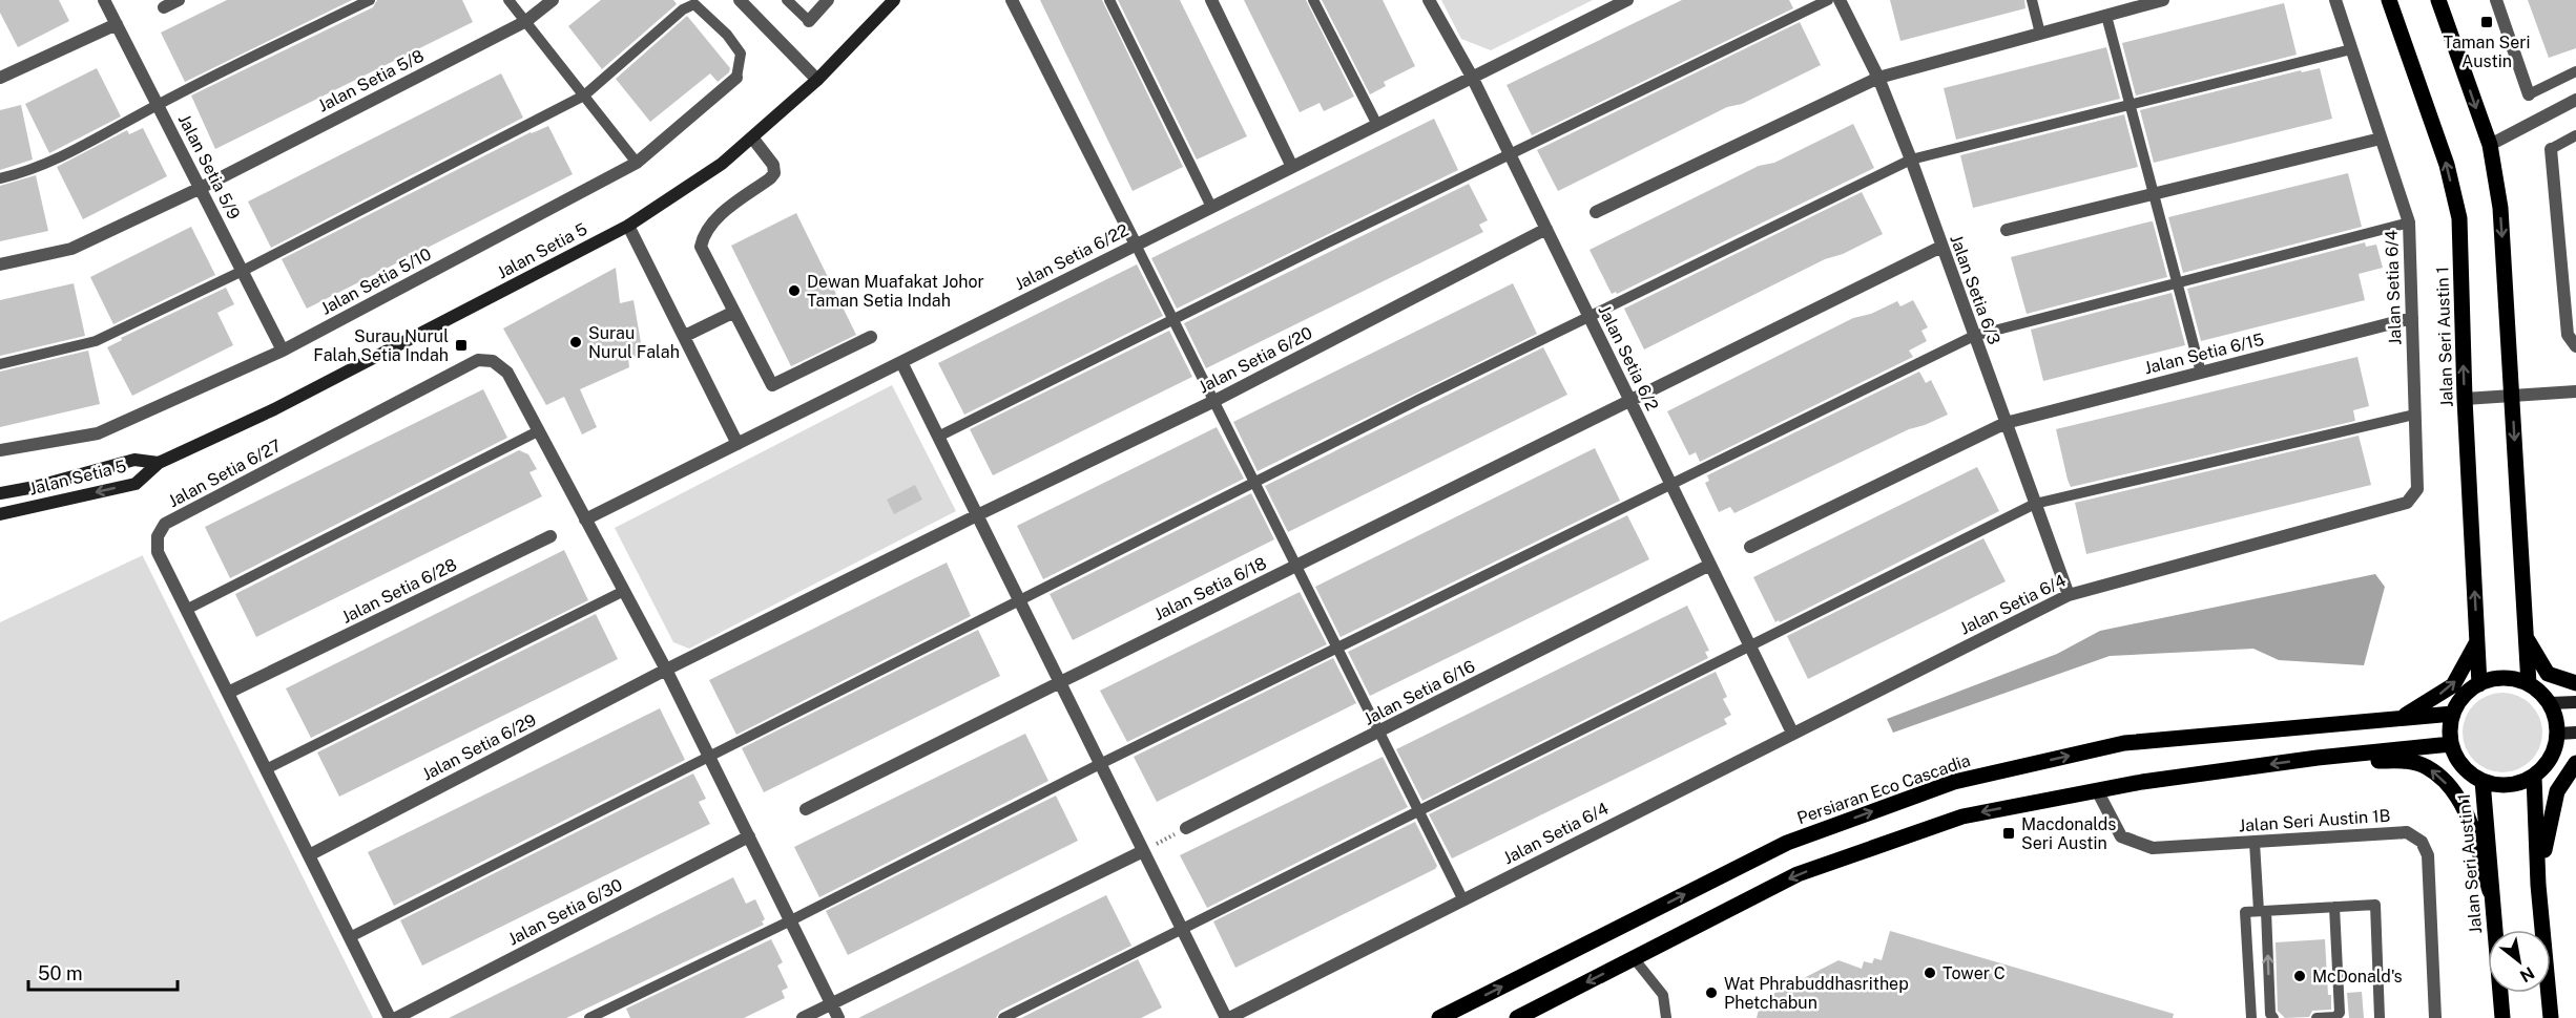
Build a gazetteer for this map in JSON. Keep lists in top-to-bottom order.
{
  "streets": {
    "main road": ["Jalan Seri Austin 1", "Persiaran Eco Cascadia"],
    "street": [
      "Jalan Setia 5/8",
      "Jalan Setia 5/9",
      "Jalan Setia 5",
      "Jalan Setia 6/22",
      "Jalan Setia 5/10",
      "Jalan Setia 6/4",
      "Jalan Setia 6/3",
      "Jalan Setia 6/15",
      "Jalan Setia 6/2",
      "Jalan Setia 6/20",
      "Jalan Setia 6/27",
      "Jalan Setia 6/18",
      "Jalan Setia 6/28",
      "Jalan Setia 6/16",
      "Jalan Setia 6/29",
      "Jalan Seri Austin 1B",
      "Jalan Setia 6/30"
    ]
  },
  "crossings": [
    ["Jalan Setia 5/8", "Jalan Setia 5/9"],
    ["Jalan Setia 5/9", "Jalan Setia 5/10"],
    ["Jalan Setia 6/22", "Jalan Setia 6/2"],
    ["Jalan Setia 6/22", "Jalan Setia 6/27"],
    ["Jalan Setia 6/4", "Jalan Setia 6/3"],
    ["Jalan Setia 6/4", "Jalan Setia 6/15"],
    ["Jalan Setia 6/4", "Jalan Setia 6/2"],
    ["Jalan Setia 6/3", "Jalan Setia 6/15"],
    ["Jalan Setia 6/3", "Jalan Setia 6/18"],
    ["Jalan Seri Austin 1", "Persiaran Eco Cascadia"],
    ["Jalan Setia 6/2", "Jalan Setia 6/20"],
    ["Jalan Setia 6/2", "Jalan Setia 6/18"],
    ["Jalan Setia 6/2", "Jalan Setia 6/16"],
    ["Jalan Setia 6/20", "Jalan Setia 6/27"],
    ["Jalan Setia 6/20", "Jalan Setia 6/29"],
    ["Jalan Setia 6/27", "Jalan Setia 6/28"],
    ["Jalan Setia 6/27", "Jalan Setia 6/29"]
  ],
  "places": {
    "transit": ["Taman Seri Austin", "Surau Nurul Falah Setia Indah", "Macdonalds Seri Austin"],
    "other": [
      "Dewan Muafakat Johor Taman Setia Indah",
      "Surau Nurul Falah",
      "Tower C",
      "McDonald's",
      "Wat Phrabuddhasrithep Phetchabun"
    ]
  },
  "scale_bar": "50 m",
  "north": "bottom right"
}
